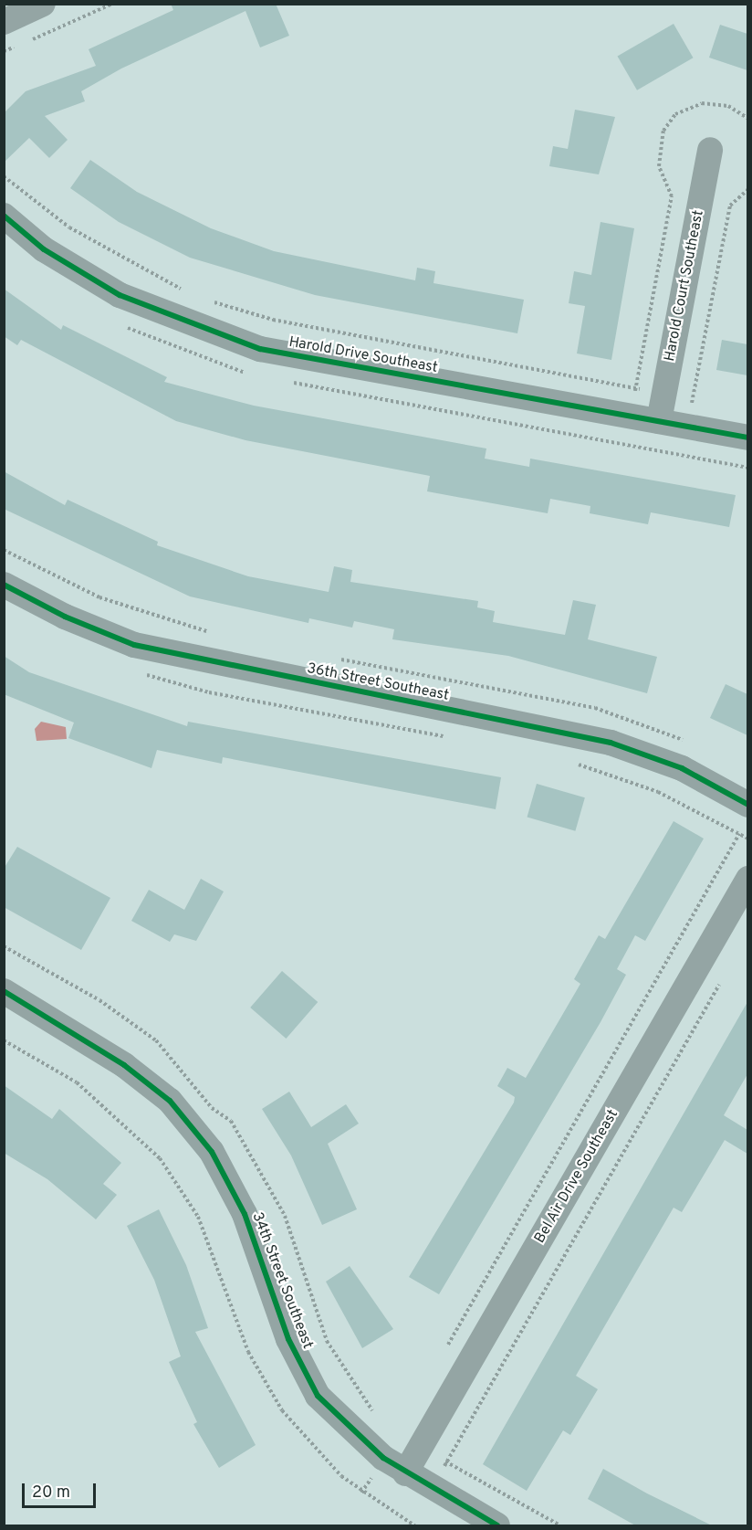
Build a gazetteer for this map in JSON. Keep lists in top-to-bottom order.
{
  "streets": {
    "street": [
      "Harold Court Southeast",
      "Harold Drive Southeast",
      "36th Street Southeast",
      "Bel Air Drive Southeast",
      "34th Street Southeast"
    ]
  },
  "crossings": [
    ["Harold Court Southeast", "Harold Drive Southeast"],
    ["Bel Air Drive Southeast", "34th Street Southeast"]
  ],
  "scale_bar": "20 m"
}
